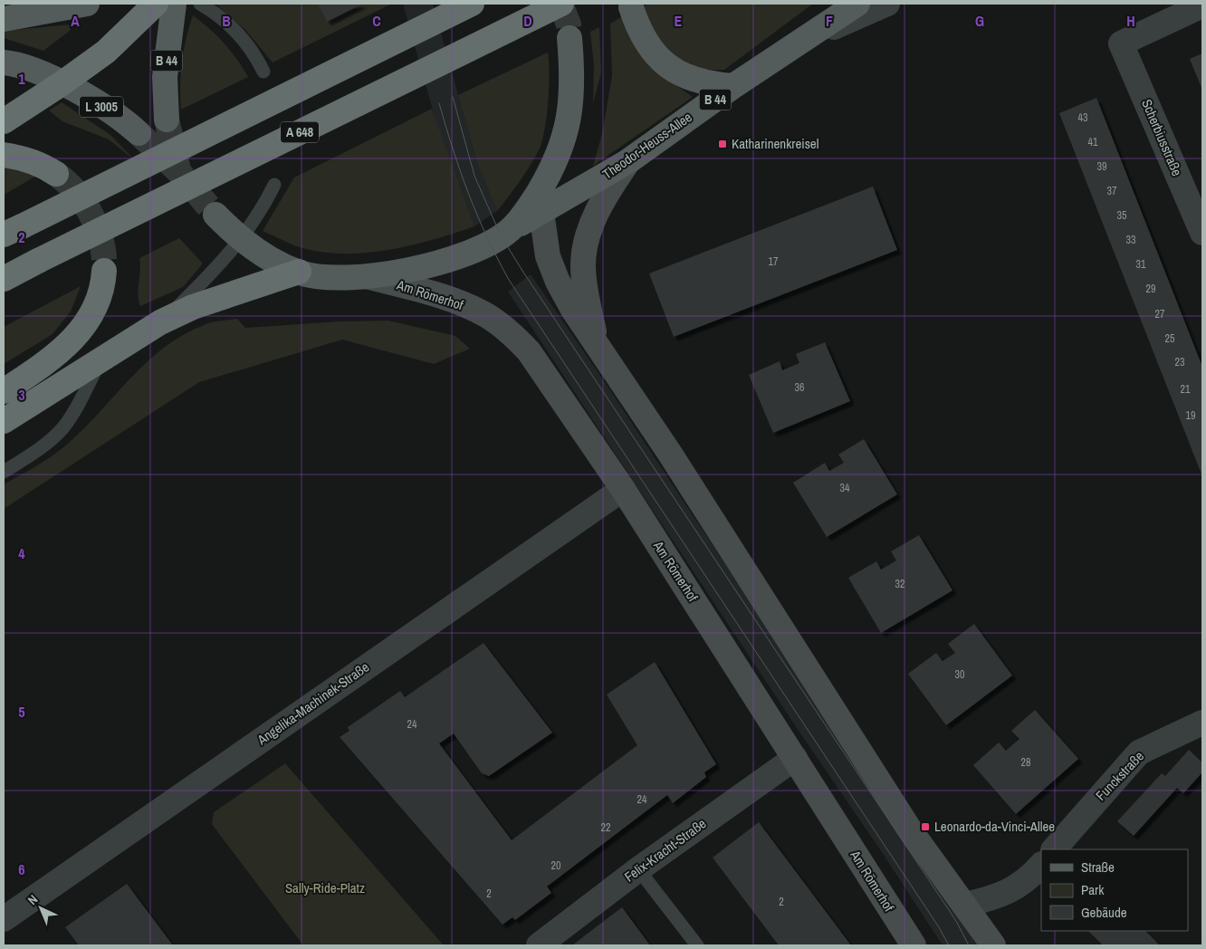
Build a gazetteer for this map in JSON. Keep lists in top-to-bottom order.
{
  "streets": {
    "highway": ["A 648"],
    "main road": [
      "B 44",
      "L 3005",
      "Theodor-Heuss-Allee",
      "Am Römerhof"
    ],
    "street": [
      "Scherbiusstraße",
      "Angelika-Machinek-Straße",
      "Funckstraße",
      "Felix-Kracht-Straße"
    ]
  },
  "crossings": [
    ["B 44", "Theodor-Heuss-Allee"],
    ["B 44", "Am Römerhof"],
    ["Am Römerhof", "Angelika-Machinek-Straße"],
    ["Am Römerhof", "Felix-Kracht-Straße"]
  ],
  "parks": ["Sally-Ride-Platz"],
  "places": {
    "transit": ["Katharinenkreisel", "Leonardo-da-Vinci-Allee"]
  },
  "house_numbers": [
    "43",
    "41",
    "39",
    "37",
    "35",
    "33",
    "17",
    "31",
    "29",
    "27",
    "25",
    "23",
    "36",
    "21",
    "19",
    "34",
    "32",
    "30",
    "24",
    "28",
    "24",
    "22",
    "20",
    "2",
    "2"
  ],
  "legend": ["Straße", "Park", "Gebäude"],
  "north": "top left",
  "grid": {
    "columns": [
      "A",
      "B",
      "C",
      "D",
      "E",
      "F",
      "G",
      "H"
    ],
    "rows": [
      "1",
      "2",
      "3",
      "4",
      "5",
      "6"
    ]
  }
}
